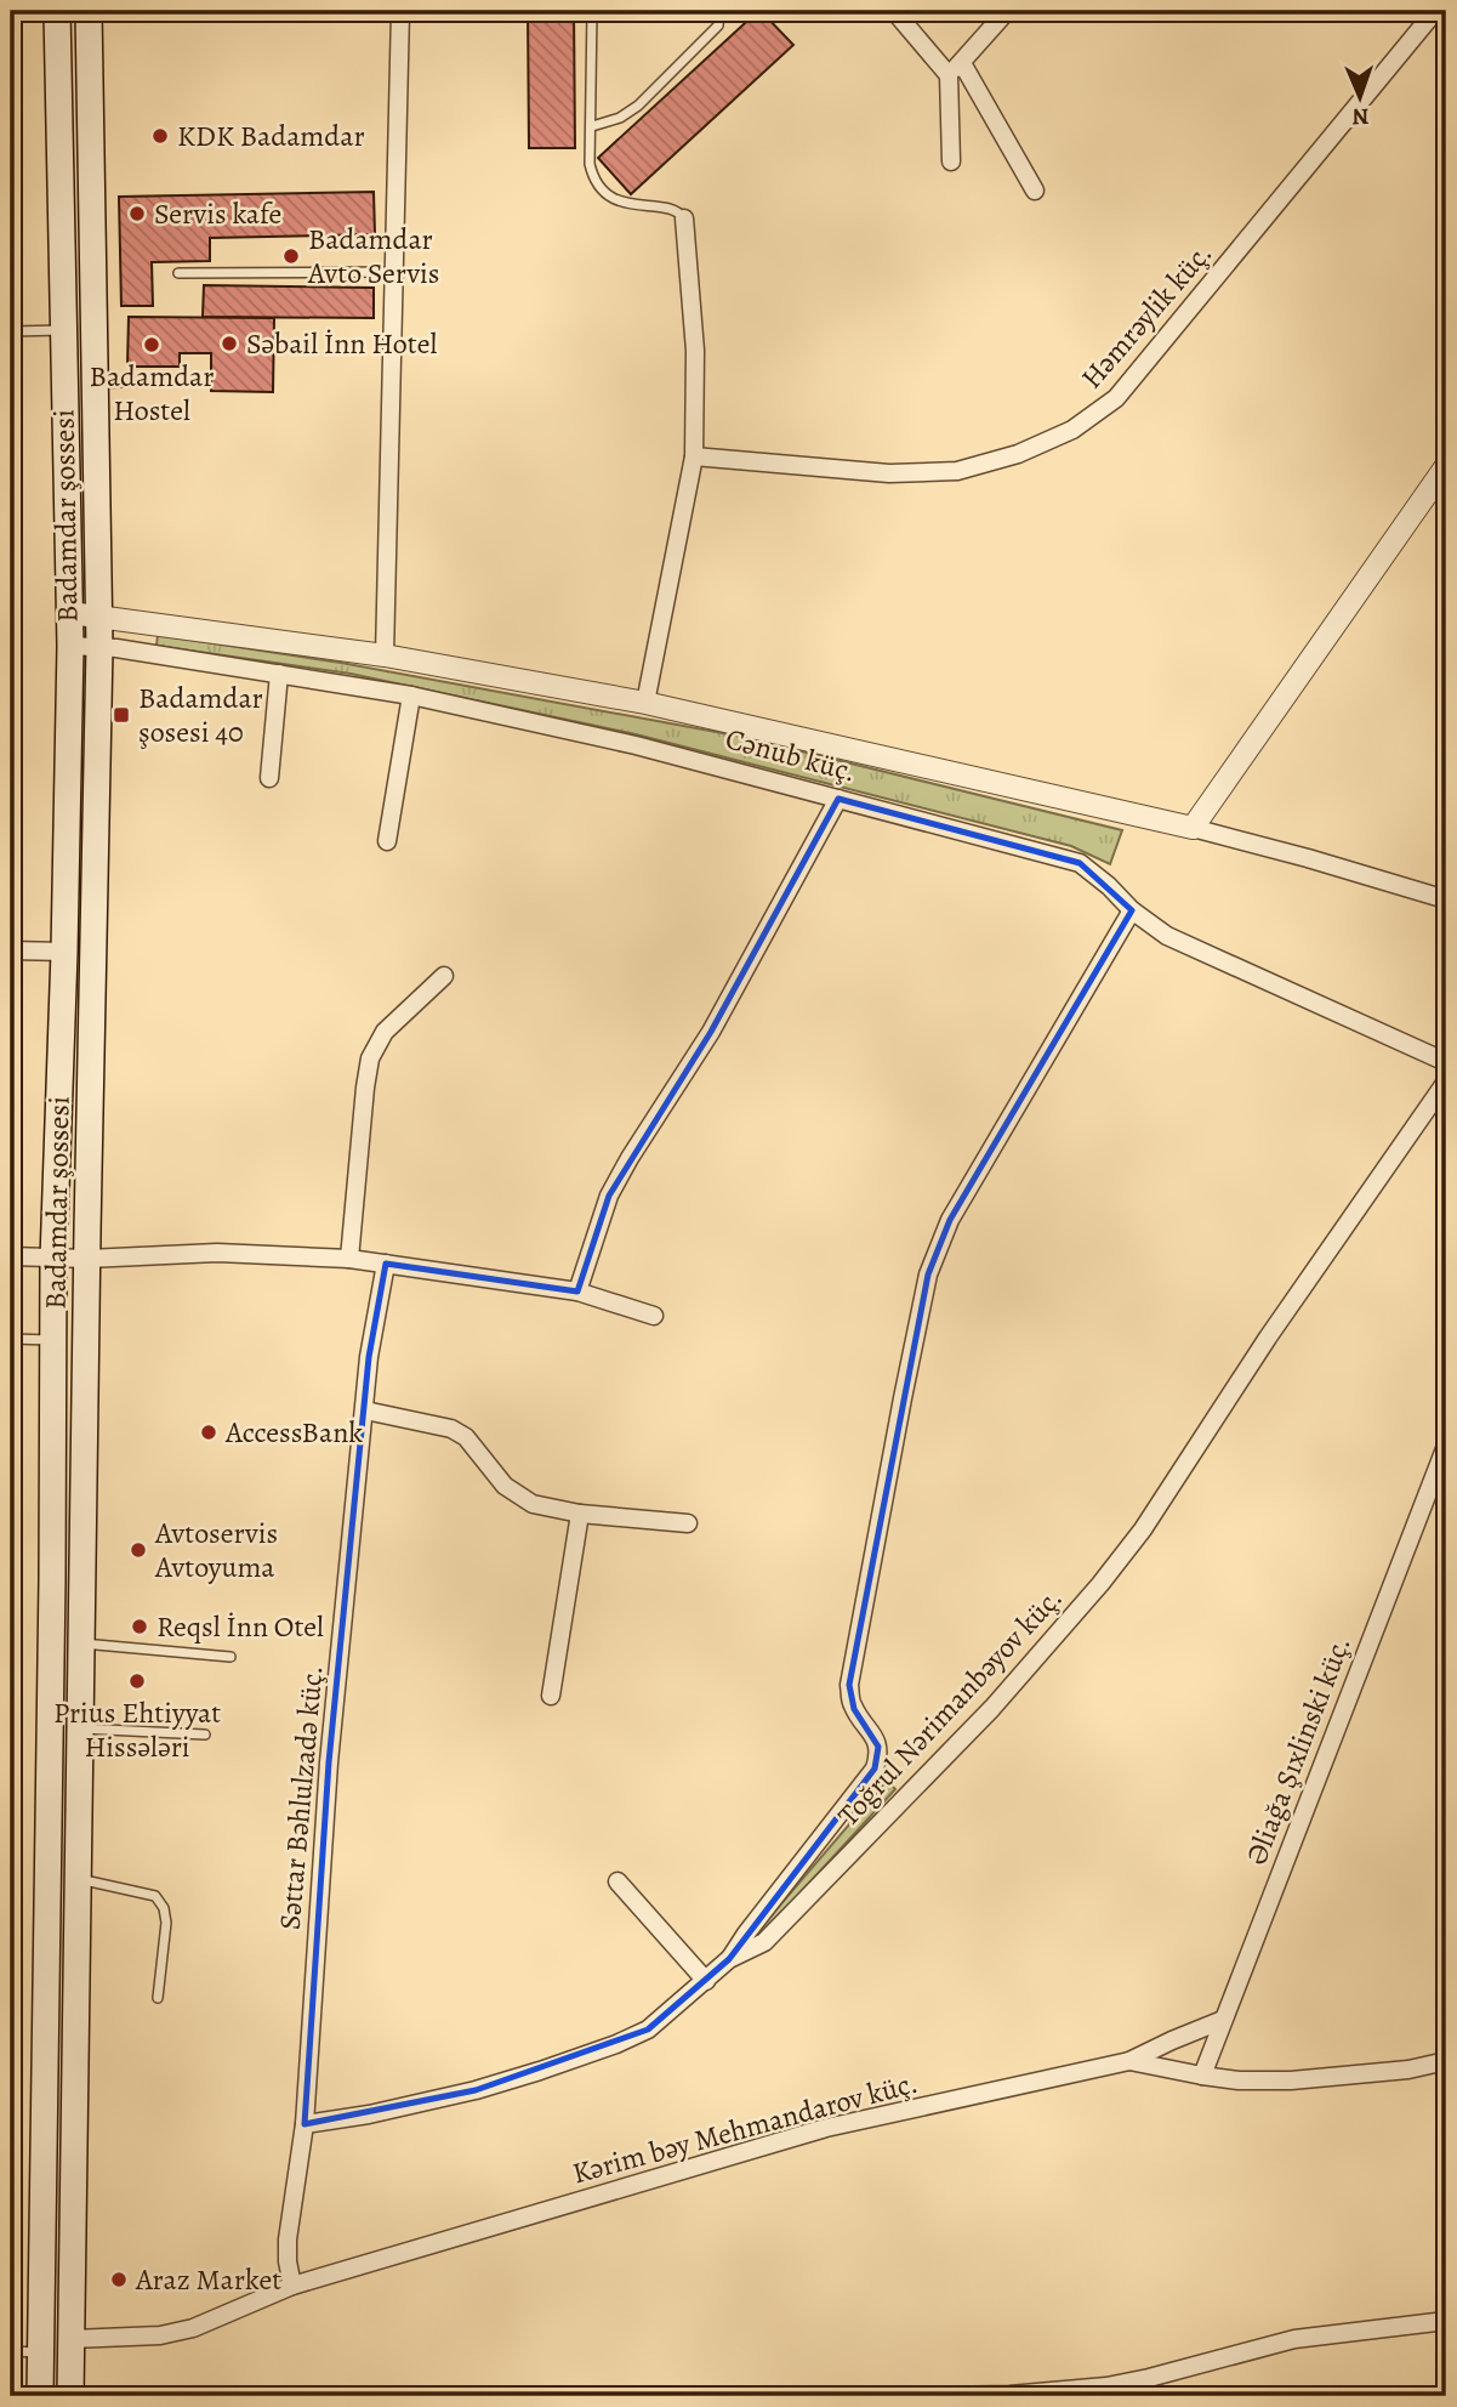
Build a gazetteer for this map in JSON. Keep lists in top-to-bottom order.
{
  "streets": {
    "main road": ["Badamdar şossesi"],
    "street": [
      "Həmrəylik küç.",
      "Cənub küç.",
      "Toğrul Nərimanbəyov küç.",
      "Əliağa Şıxlinski küç.",
      "Səttar Bəhlulzadə küç.",
      "Kərim bəy Mehmandarov küç."
    ]
  },
  "crossings": [
    ["Badamdar şossesi", "Cənub küç."],
    ["Badamdar şossesi", "Kərim bəy Mehmandarov küç."],
    ["Toğrul Nərimanbəyov küç.", "Səttar Bəhlulzadə küç."],
    ["Əliağa Şıxlinski küç.", "Kərim bəy Mehmandarov küç."],
    ["Səttar Bəhlulzadə küç.", "Kərim bəy Mehmandarov küç."]
  ],
  "places": {
    "other": [
      "KDK Badamdar",
      "Servis kafe",
      "Badamdar Avto Servis",
      "Səbail İnn Hotel",
      "Badamdar Hostel",
      "AccessBank",
      "Avtoservis Avtoyuma",
      "Reqsl İnn Otel",
      "Prius Ehtiyyat Hissәlәri",
      "Araz Market"
    ],
    "transit": ["Badamdar şosesi 40"]
  },
  "north": "bottom"
}
